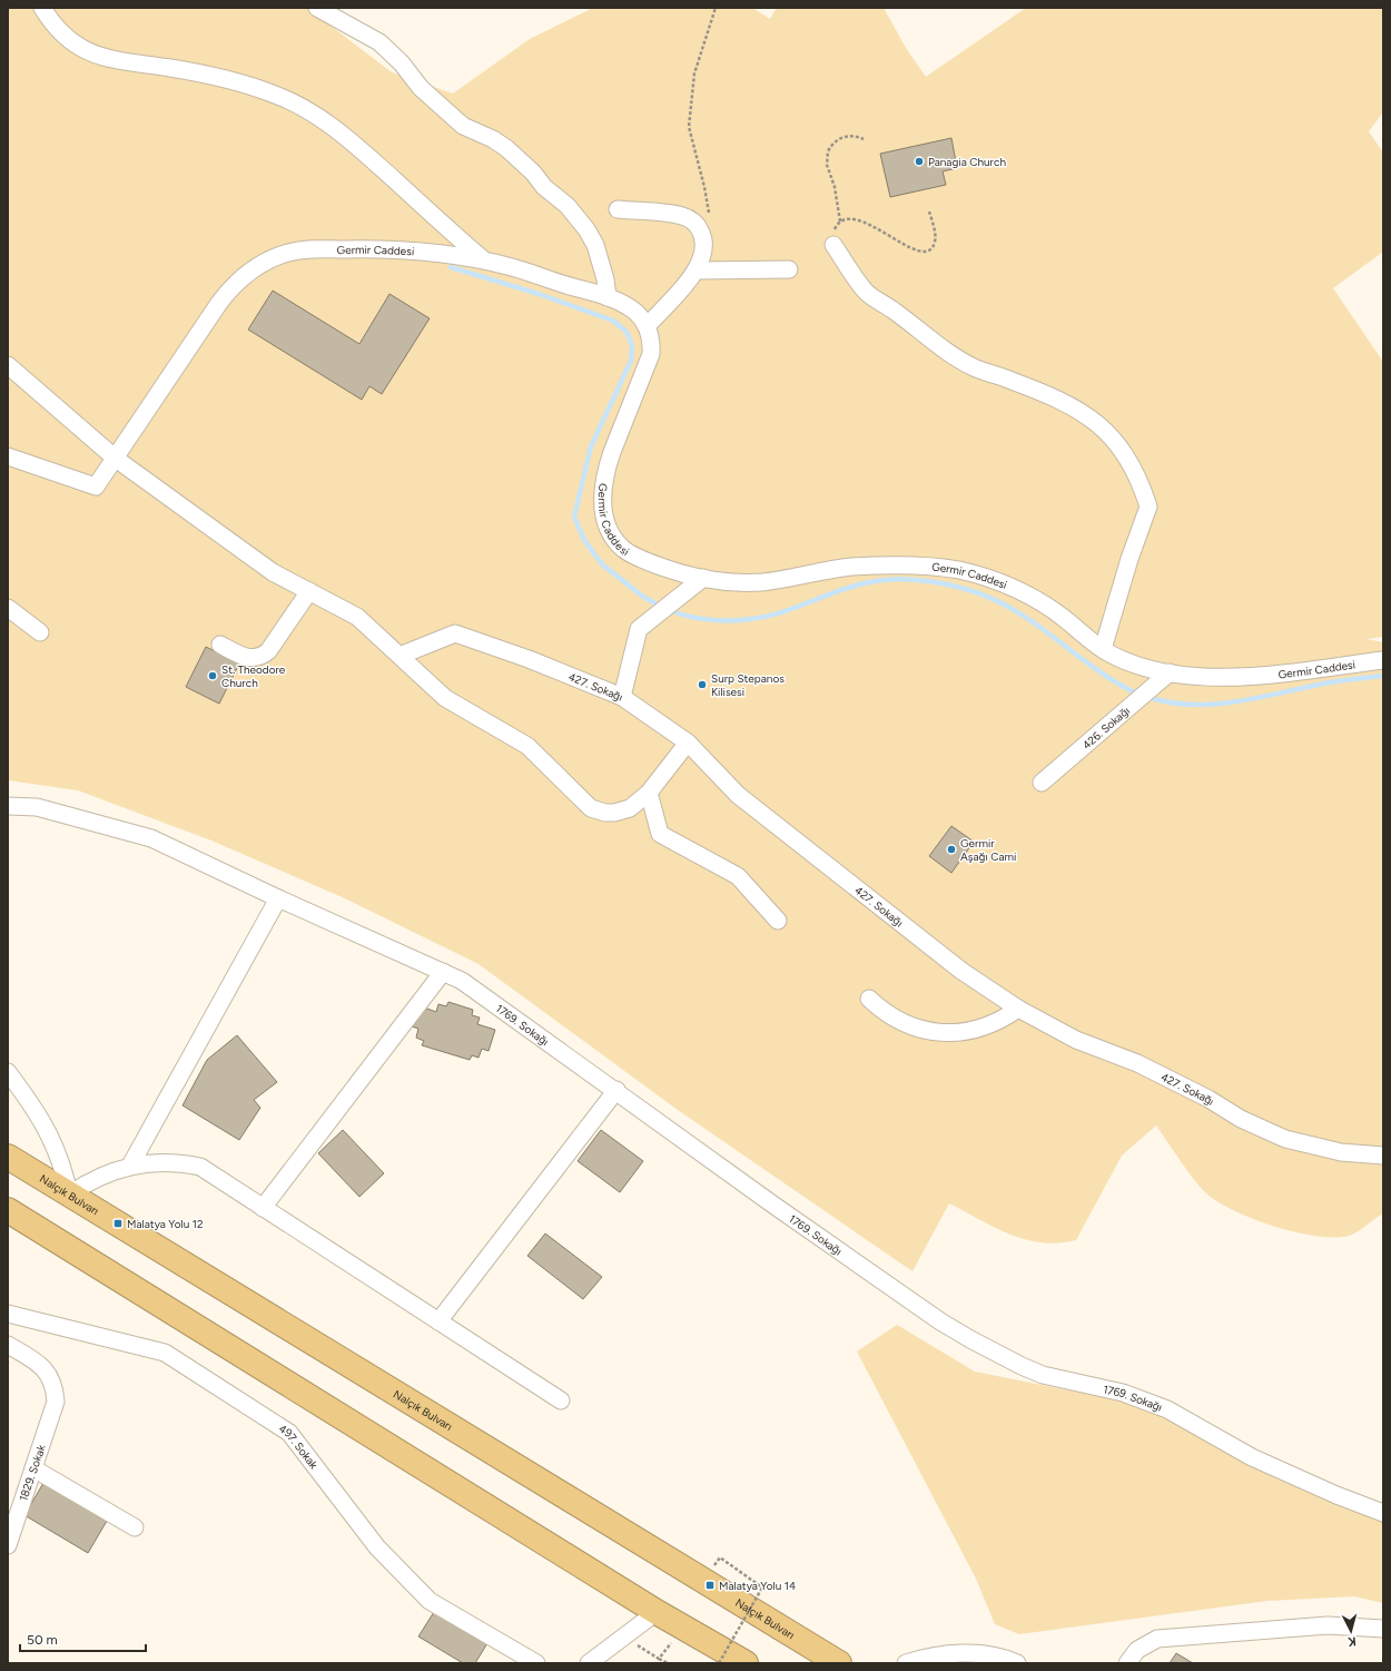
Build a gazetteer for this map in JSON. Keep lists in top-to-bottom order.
{
  "streets": {
    "highway": ["Nalçık Bulvarı"],
    "street": [
      "Germir Caddesi",
      "427. Sokağı",
      "426. Sokağı",
      "1769. Sokağı",
      "497. Sokak",
      "1829. Sokak"
    ]
  },
  "crossings": [
    ["Germir Caddesi", "426. Sokağı"]
  ],
  "places": {
    "other": [
      "Panagia Church",
      "St. Theodore Church",
      "Surp Stepanos Kilisesi",
      "Germir Aşağı Cami"
    ],
    "transit": ["Malatya Yolu 12", "Malatya Yolu 14"]
  },
  "scale_bar": "50 m",
  "north": "bottom"
}
